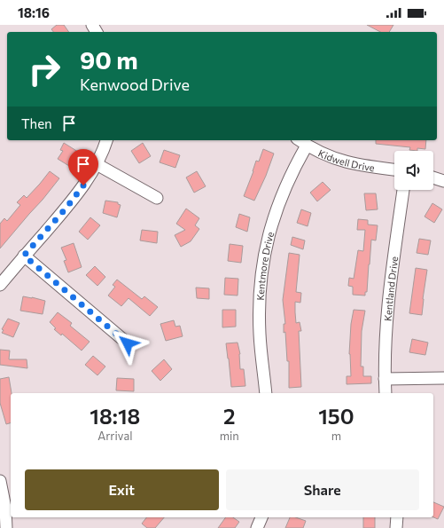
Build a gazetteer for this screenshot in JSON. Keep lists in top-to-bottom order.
{
  "streets": {
    "street": ["Kidwell Drive", "Kentmore Drive", "Kentland Drive"]
  },
  "crossings": [
    ["Kidwell Drive", "Kentmore Drive"]
  ],
  "page": {
    "status": "18:16",
    "turn": ["90 m", "Kenwood Drive"],
    "then": "Then",
    "eta": [
      "18:18",
      "Arrival",
      "2",
      "min",
      "150",
      "m"
    ],
    "buttons": ["Exit", "Share"]
  }
}
